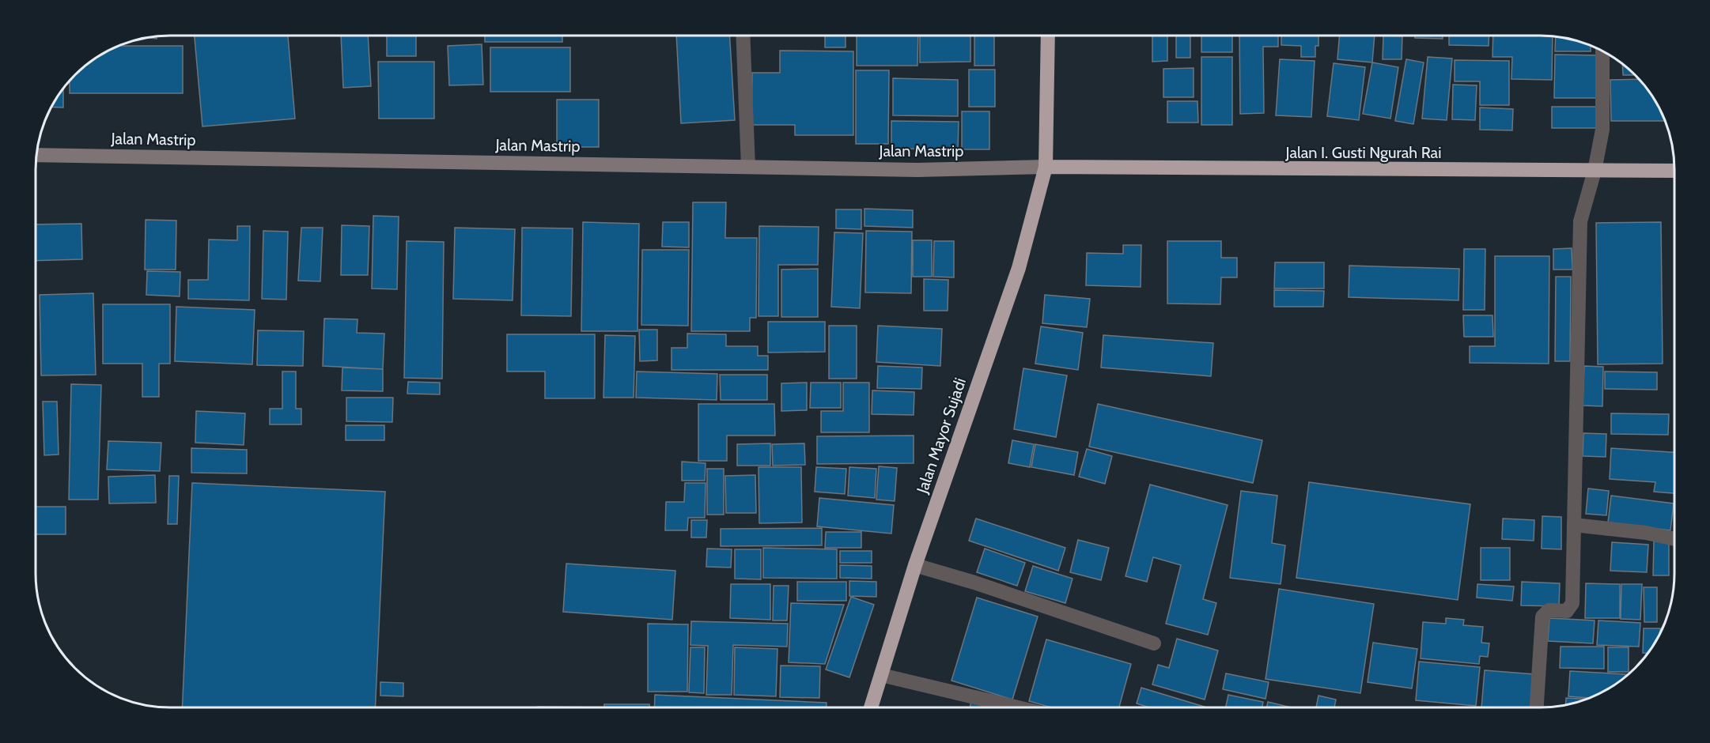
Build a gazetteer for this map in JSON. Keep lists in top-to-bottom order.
{
  "streets": {
    "highway": ["Jalan I. Gusti Ngurah Rai", "Jalan Mayor Sujadi"],
    "main road": ["Jalan Mastrip"]
  },
  "crossings": [
    ["Jalan Mastrip", "Jalan I. Gusti Ngurah Rai"],
    ["Jalan Mastrip", "Jalan Mayor Sujadi"],
    ["Jalan I. Gusti Ngurah Rai", "Jalan Mayor Sujadi"]
  ]
}
